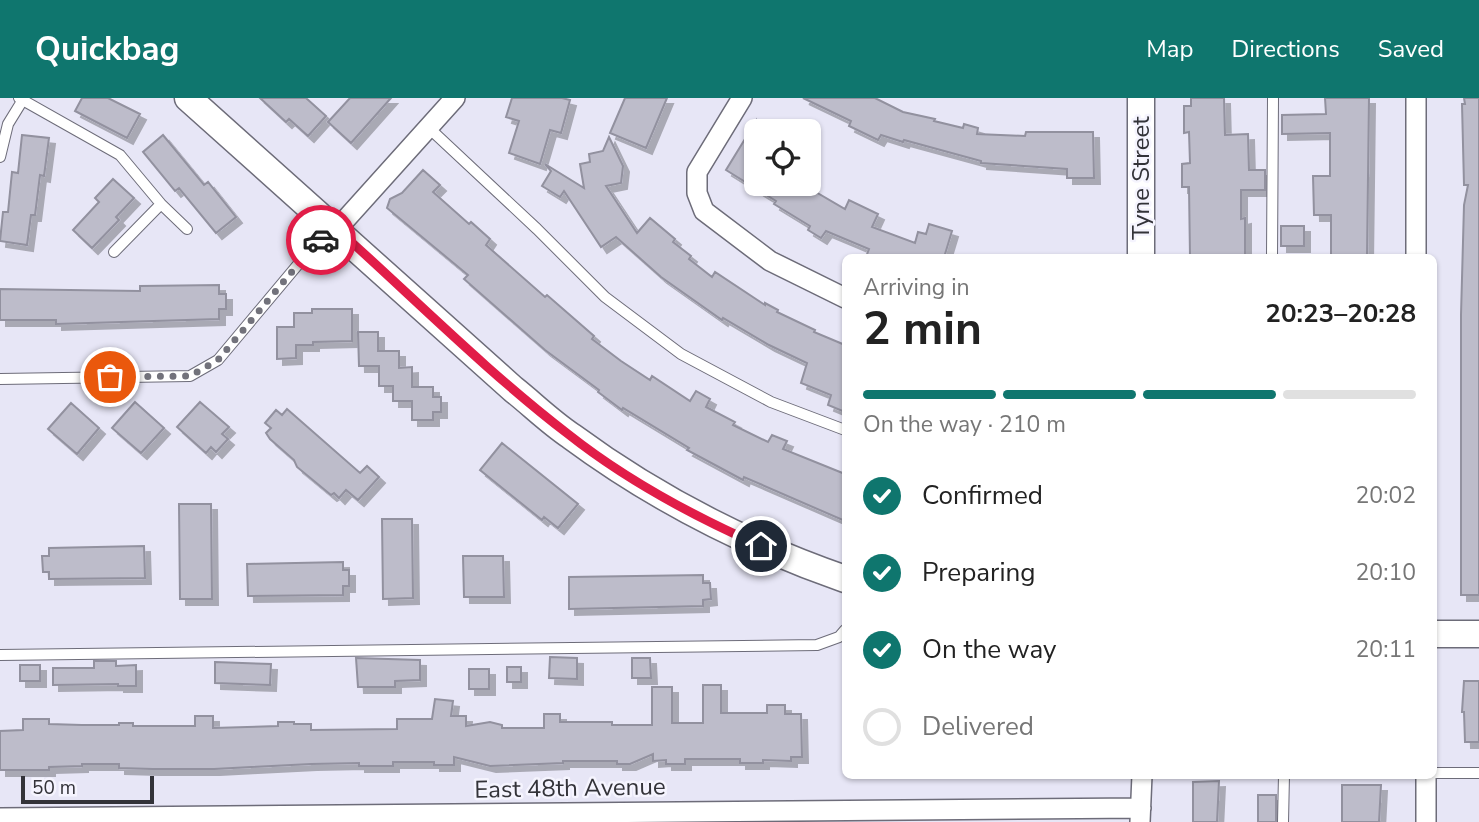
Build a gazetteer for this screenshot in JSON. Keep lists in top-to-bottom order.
{
  "streets": {
    "street": ["Tyne Street", "East 48th Avenue"]
  },
  "scale_bar": "50 m",
  "page": {
    "header": "Quickbag",
    "nav": ["Map", "Directions", "Saved"],
    "heading": ["2 min", "Arriving in", "20:23–20:28"],
    "bar": "On the way · 210 m",
    "list": [
      ["Confirmed", "20:02"],
      ["Preparing", "20:10"],
      ["On the way", "20:11"],
      "Delivered"
    ],
    "scale": "50 m"
  }
}
